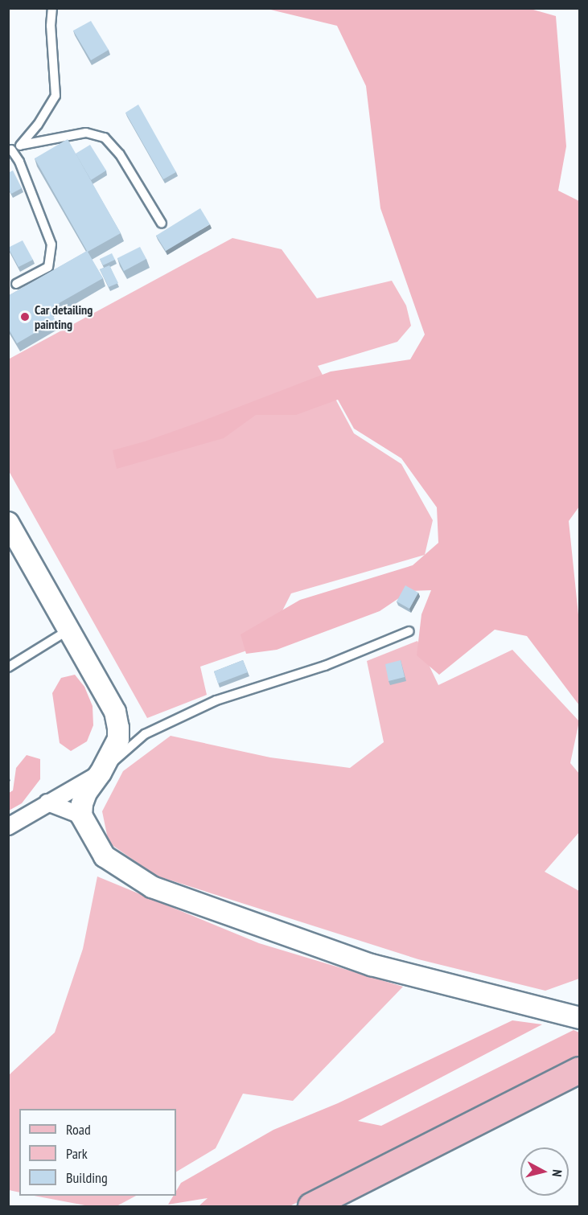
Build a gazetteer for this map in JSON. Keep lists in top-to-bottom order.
{
  "places": ["Car detailing painting"],
  "legend": ["Road", "Park", "Building"],
  "north": "right"
}
